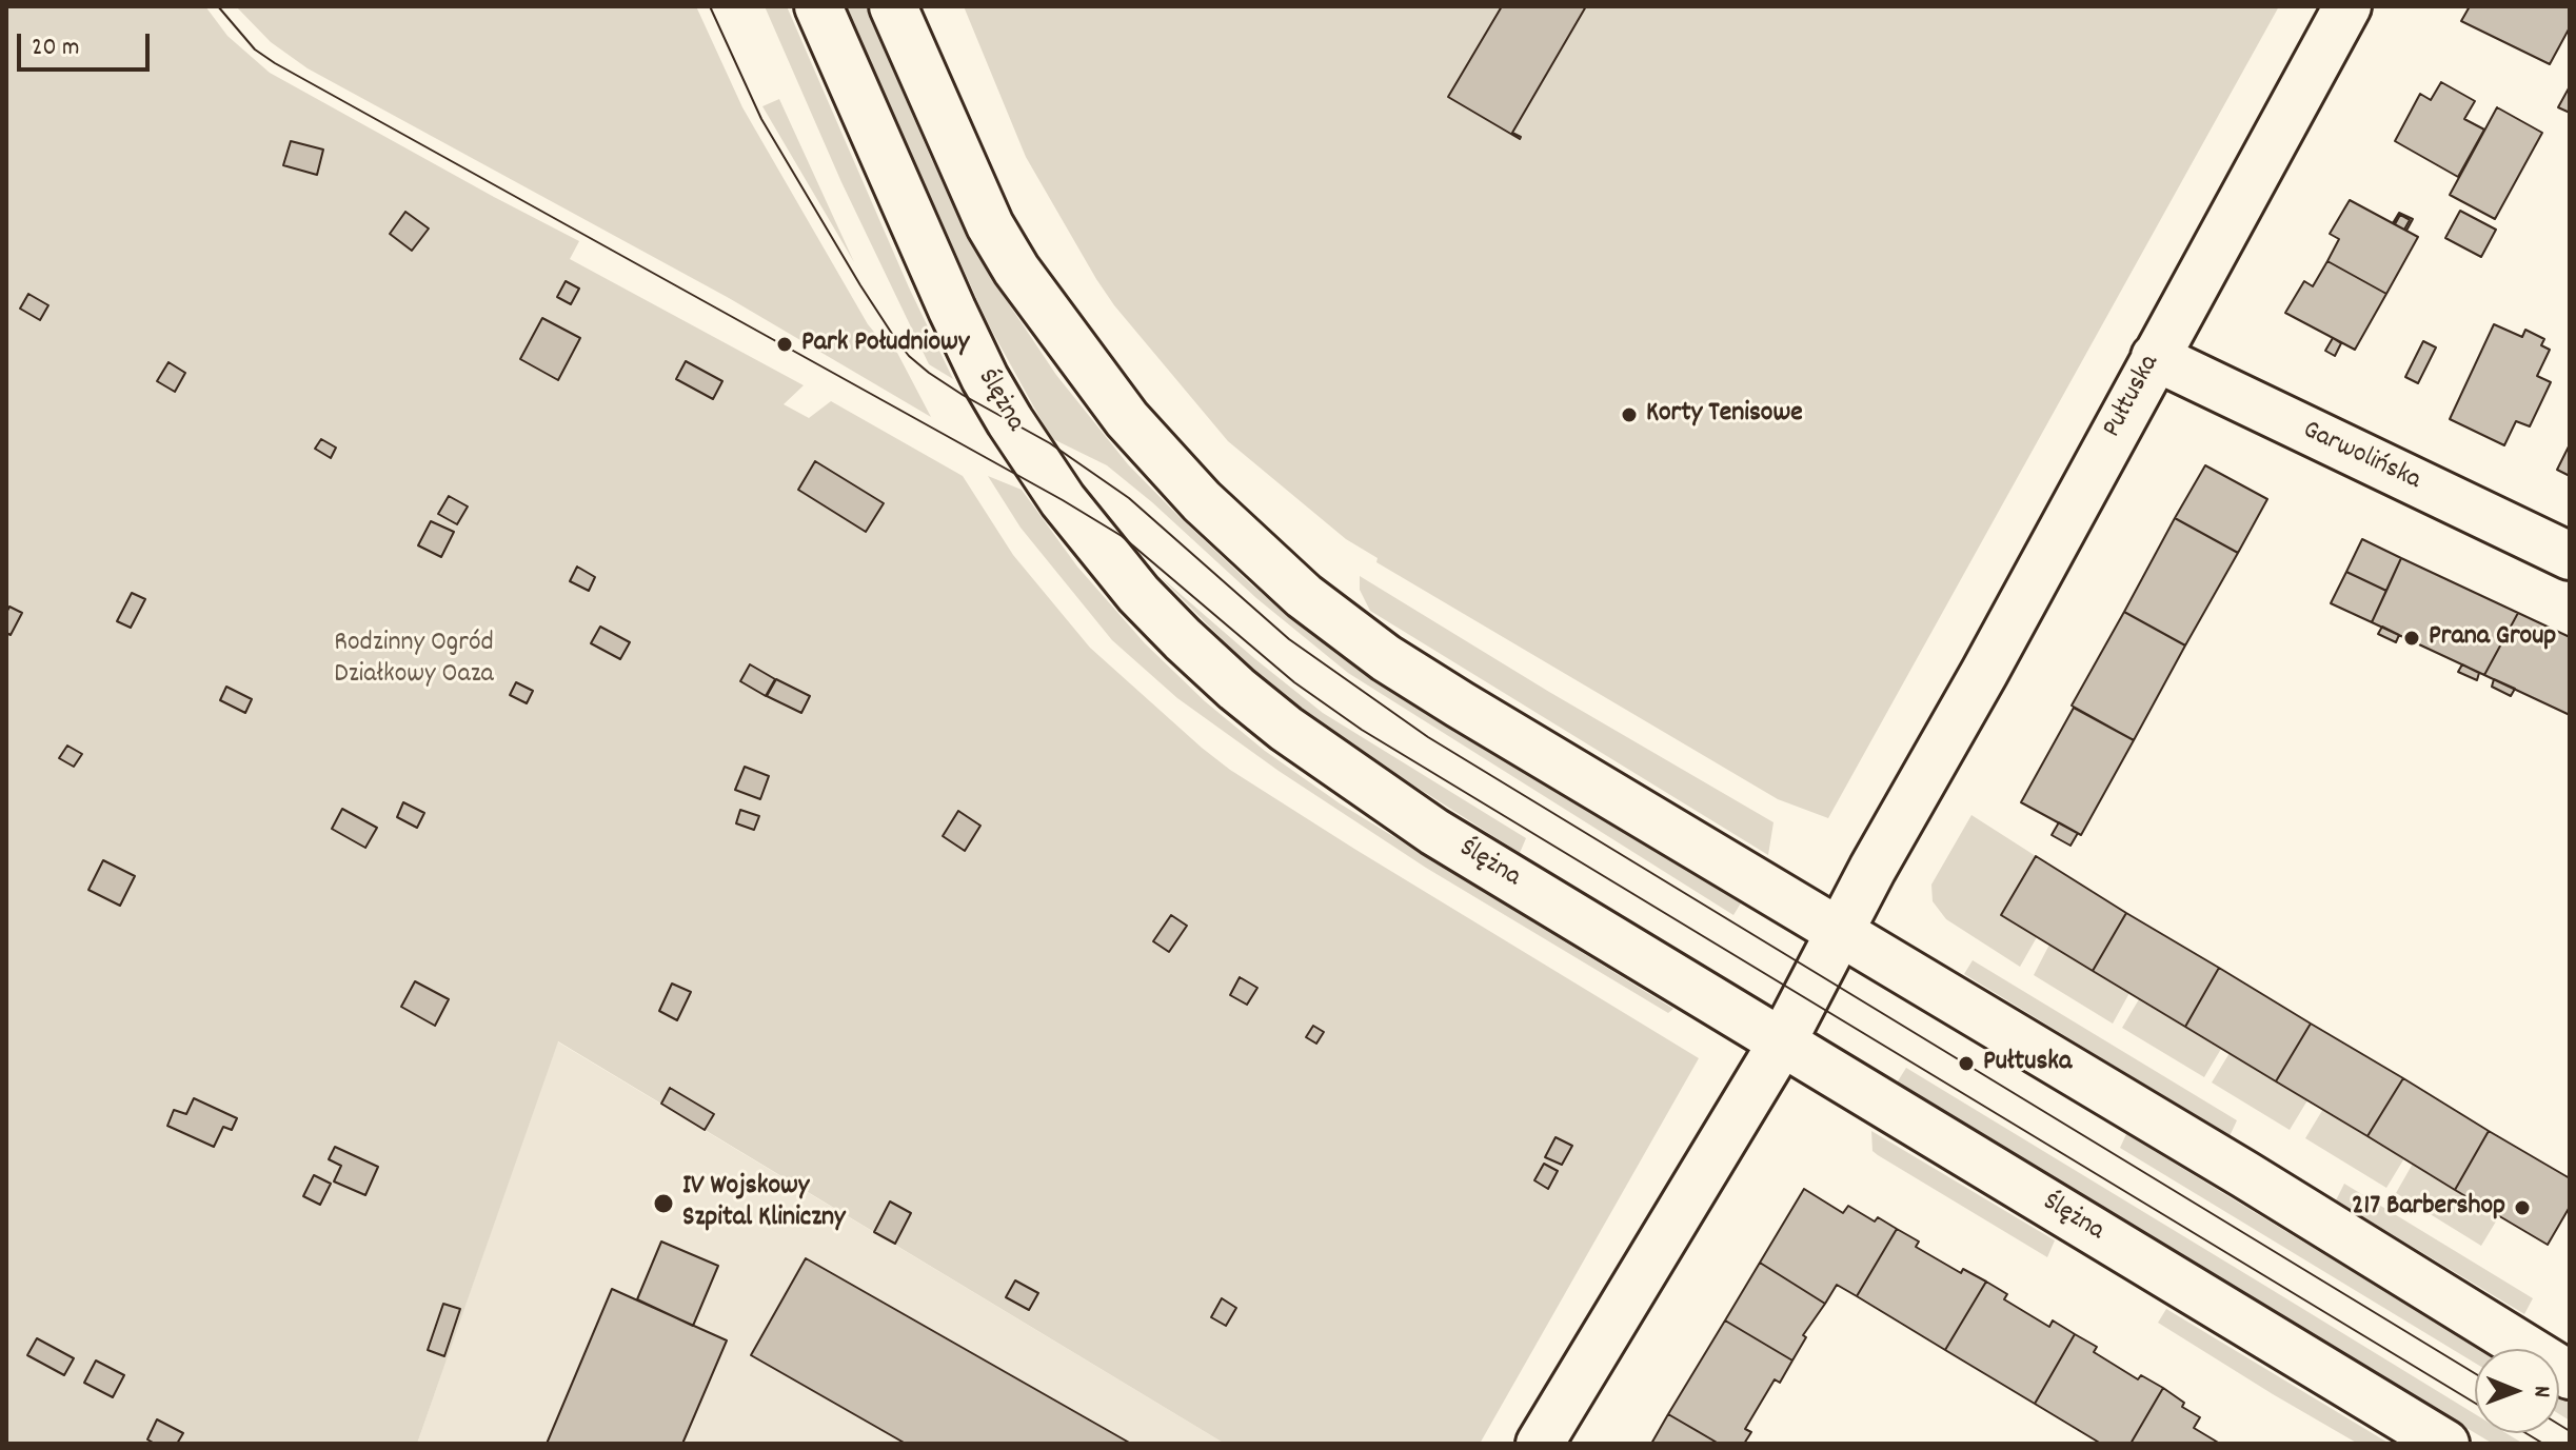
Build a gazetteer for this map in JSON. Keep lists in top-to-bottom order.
{
  "streets": {
    "main road": ["Pułtuska", "Ślężna", "Garwolińska"]
  },
  "crossings": [
    ["Pułtuska", "Ślężna"],
    ["Pułtuska", "Garwolińska"]
  ],
  "parks": ["Rodzinny Ogród Działkowy Oaza"],
  "places": [
    "Park Południowy",
    "Korty Tenisowe",
    "Prana Group",
    "Pułtuska",
    "IV Wojskowy Szpital Kliniczny",
    "217 Barbershop"
  ],
  "scale_bar": "20 m",
  "north": "right"
}
